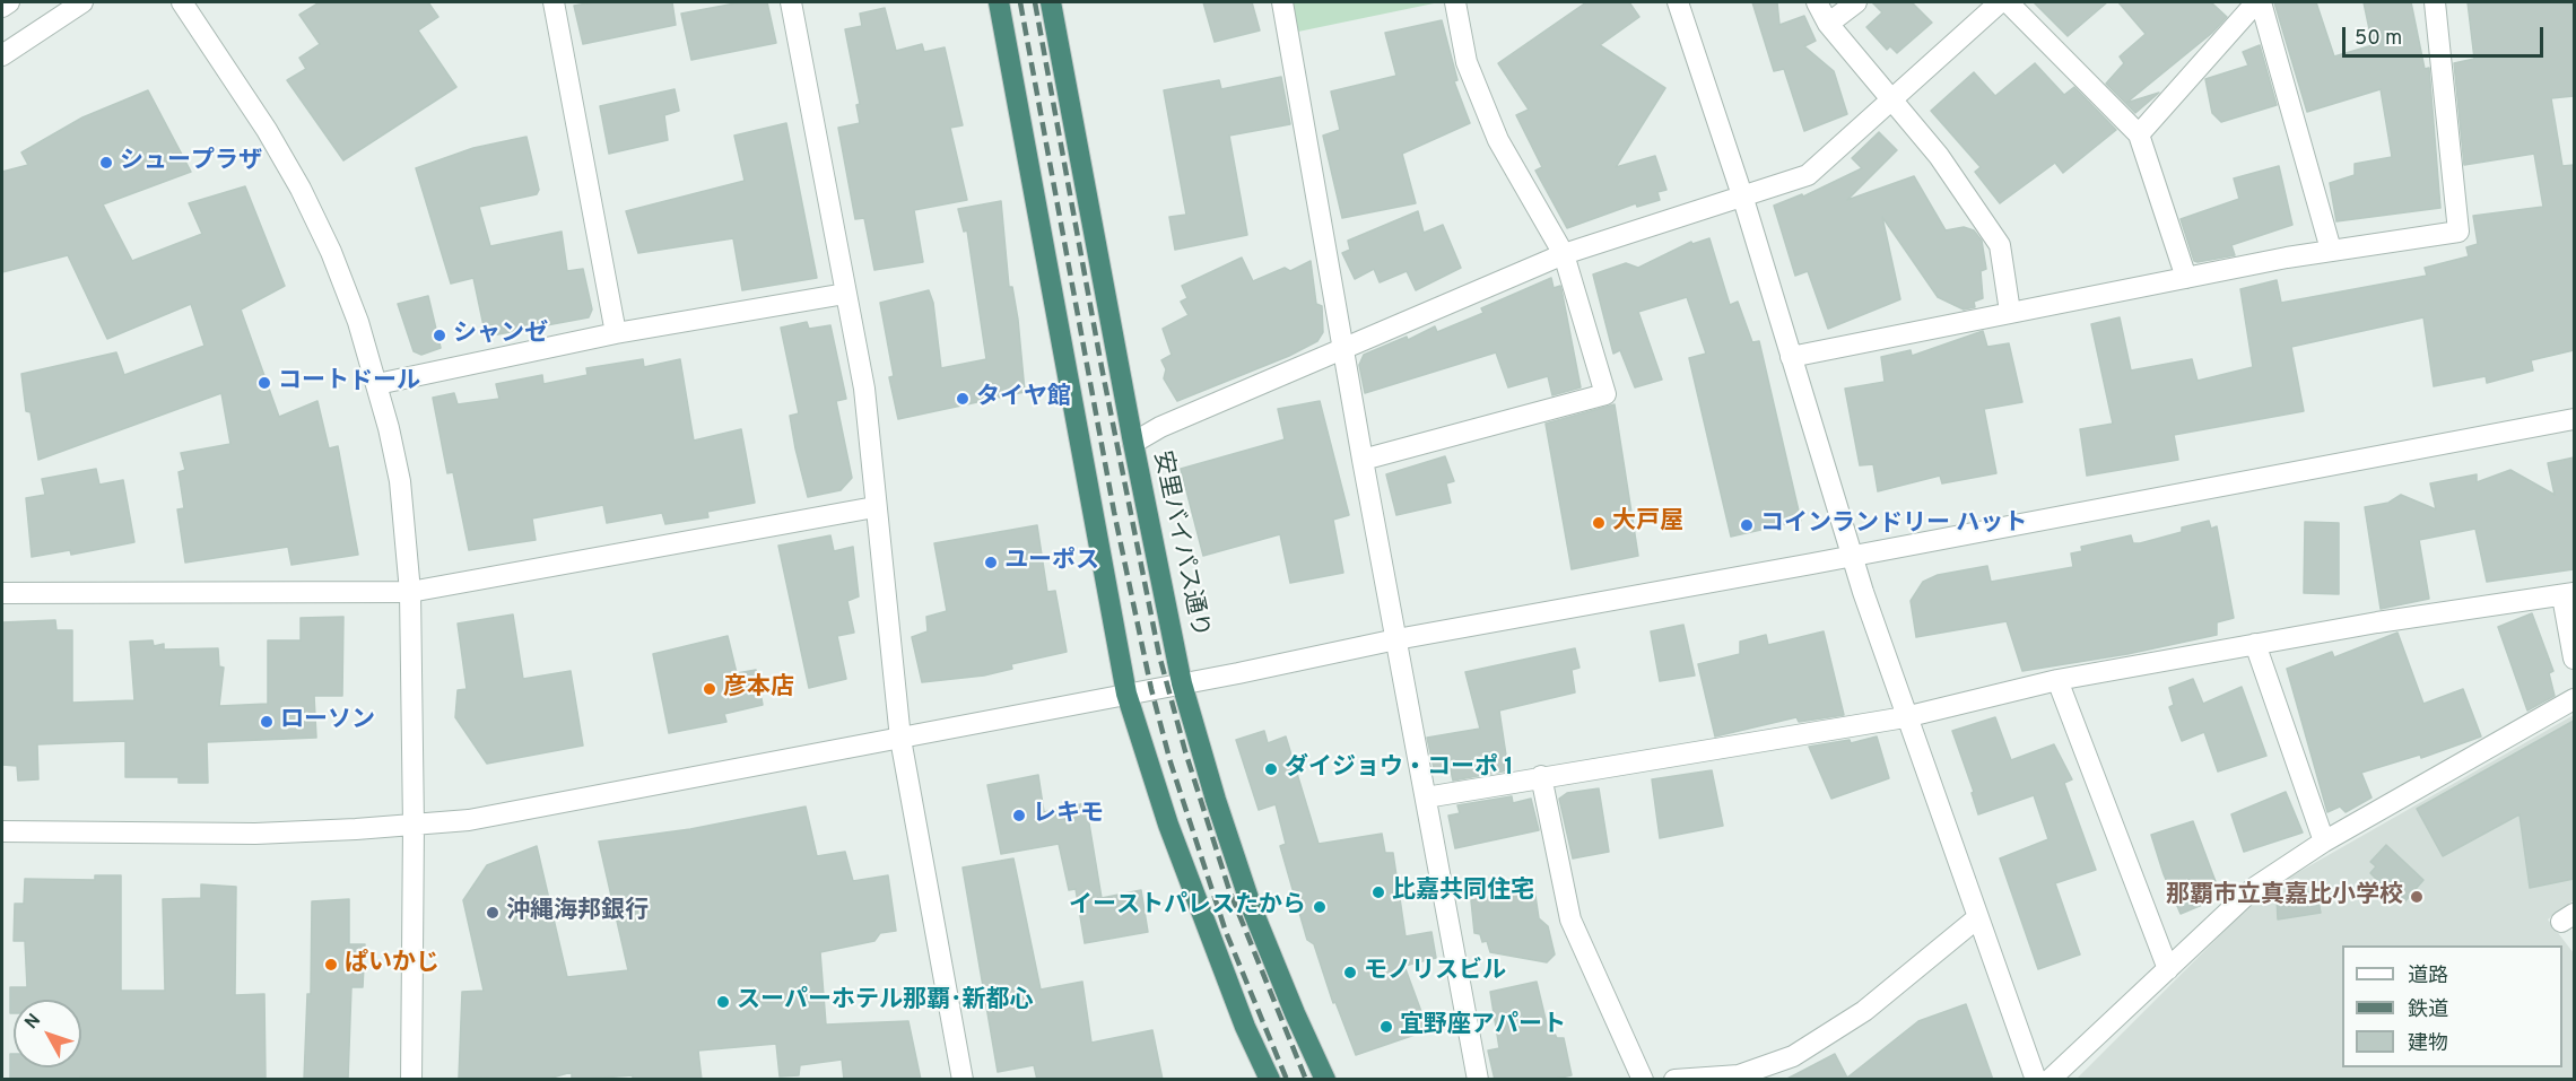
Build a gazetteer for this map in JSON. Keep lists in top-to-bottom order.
{
  "streets": {
    "highway": ["安里バイパス通り"]
  },
  "places": [
    "シュープラザ",
    "シャンゼ",
    "コートドール",
    "タイヤ館",
    "大戸屋",
    "コインランドリー ハット",
    "ユーポス",
    "彦本店",
    "ローソン",
    "ダイジョウ・コーポ 1",
    "レキモ",
    "比嘉共同住宅",
    "那覇市立真嘉比小学校",
    "イーストパレスたから",
    "沖縄海邦銀行",
    "ぱいかじ",
    "モノリスビル",
    "スーパーホテル那覇･新都心",
    "宜野座アパート"
  ],
  "legend": ["道路", "鉄道", "建物"],
  "scale_bar": "50 m",
  "north": "top left"
}
